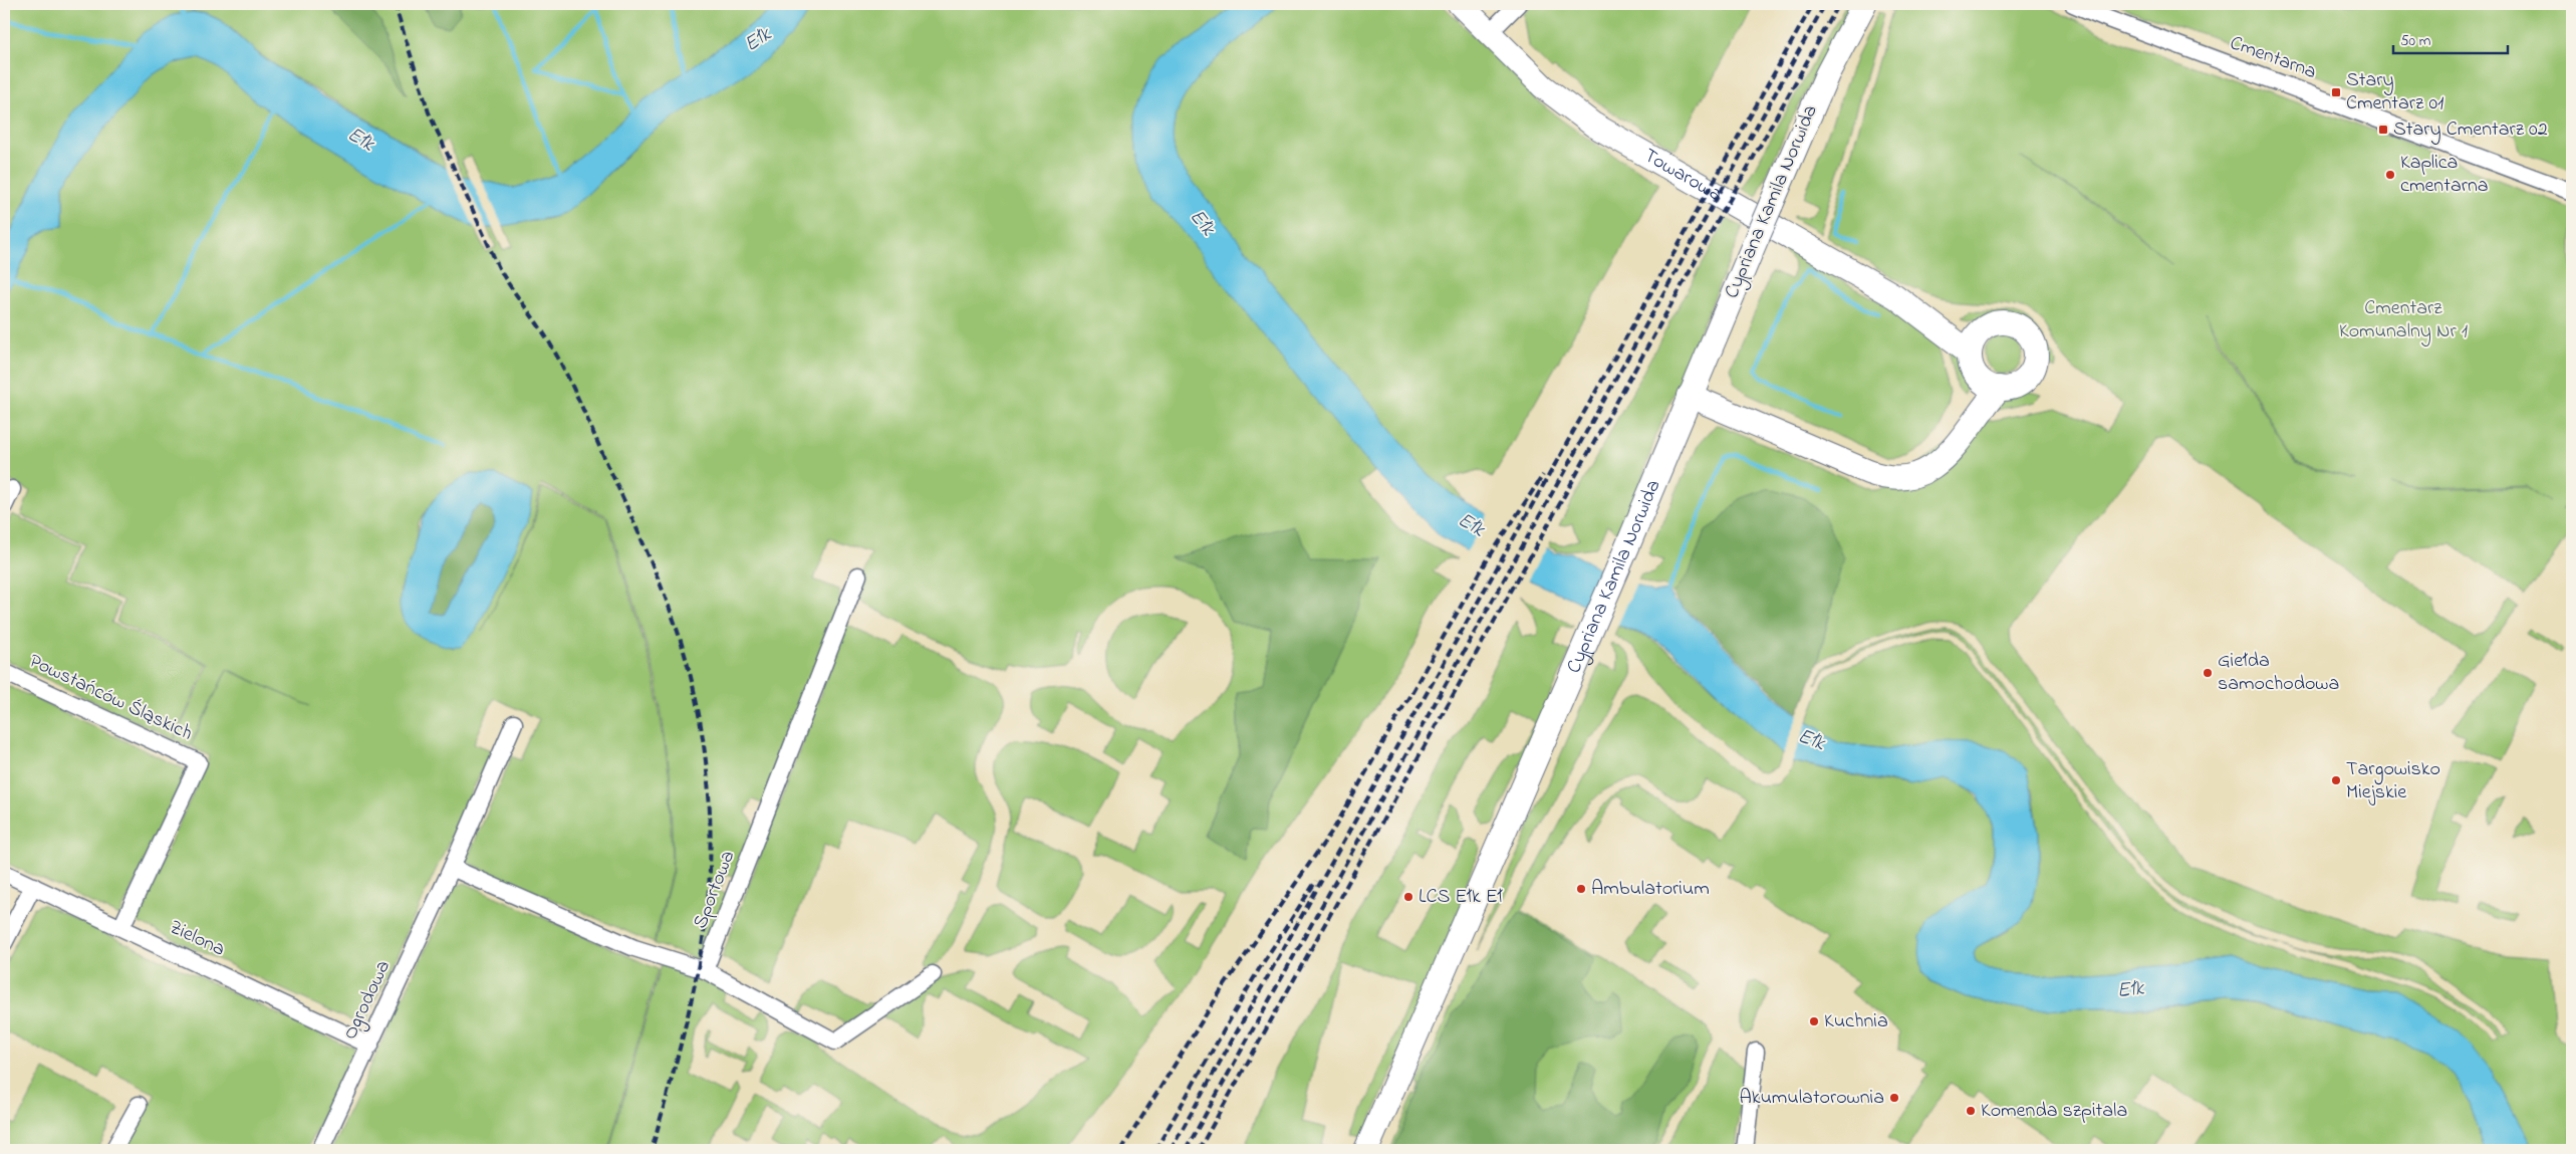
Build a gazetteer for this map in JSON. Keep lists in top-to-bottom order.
{
  "streets": {
    "street": [
      "Cmentarna",
      "Towarowa",
      "Cypriana Kamila Norwida",
      "Powstańców Śląskich",
      "Sportowa",
      "Zielona",
      "Ogrodowa"
    ]
  },
  "crossings": [
    ["Powstańców Śląskich", "Zielona"],
    ["Zielona", "Ogrodowa"]
  ],
  "water": ["Ełk"],
  "parks": ["Cmentarz Komunalny Nr 1"],
  "places": {
    "transit": ["Stary Cmentarz 01", "Stary Cmentarz 02"],
    "other": [
      "Kaplica cmentarna",
      "Giełda samochodowa",
      "Targowisko Miejskie",
      "Ambulatorium",
      "LCS Ełk Eł",
      "Kuchnia",
      "Akumulatorownia",
      "Komenda szpitala"
    ]
  },
  "scale_bar": "50 m"
}
